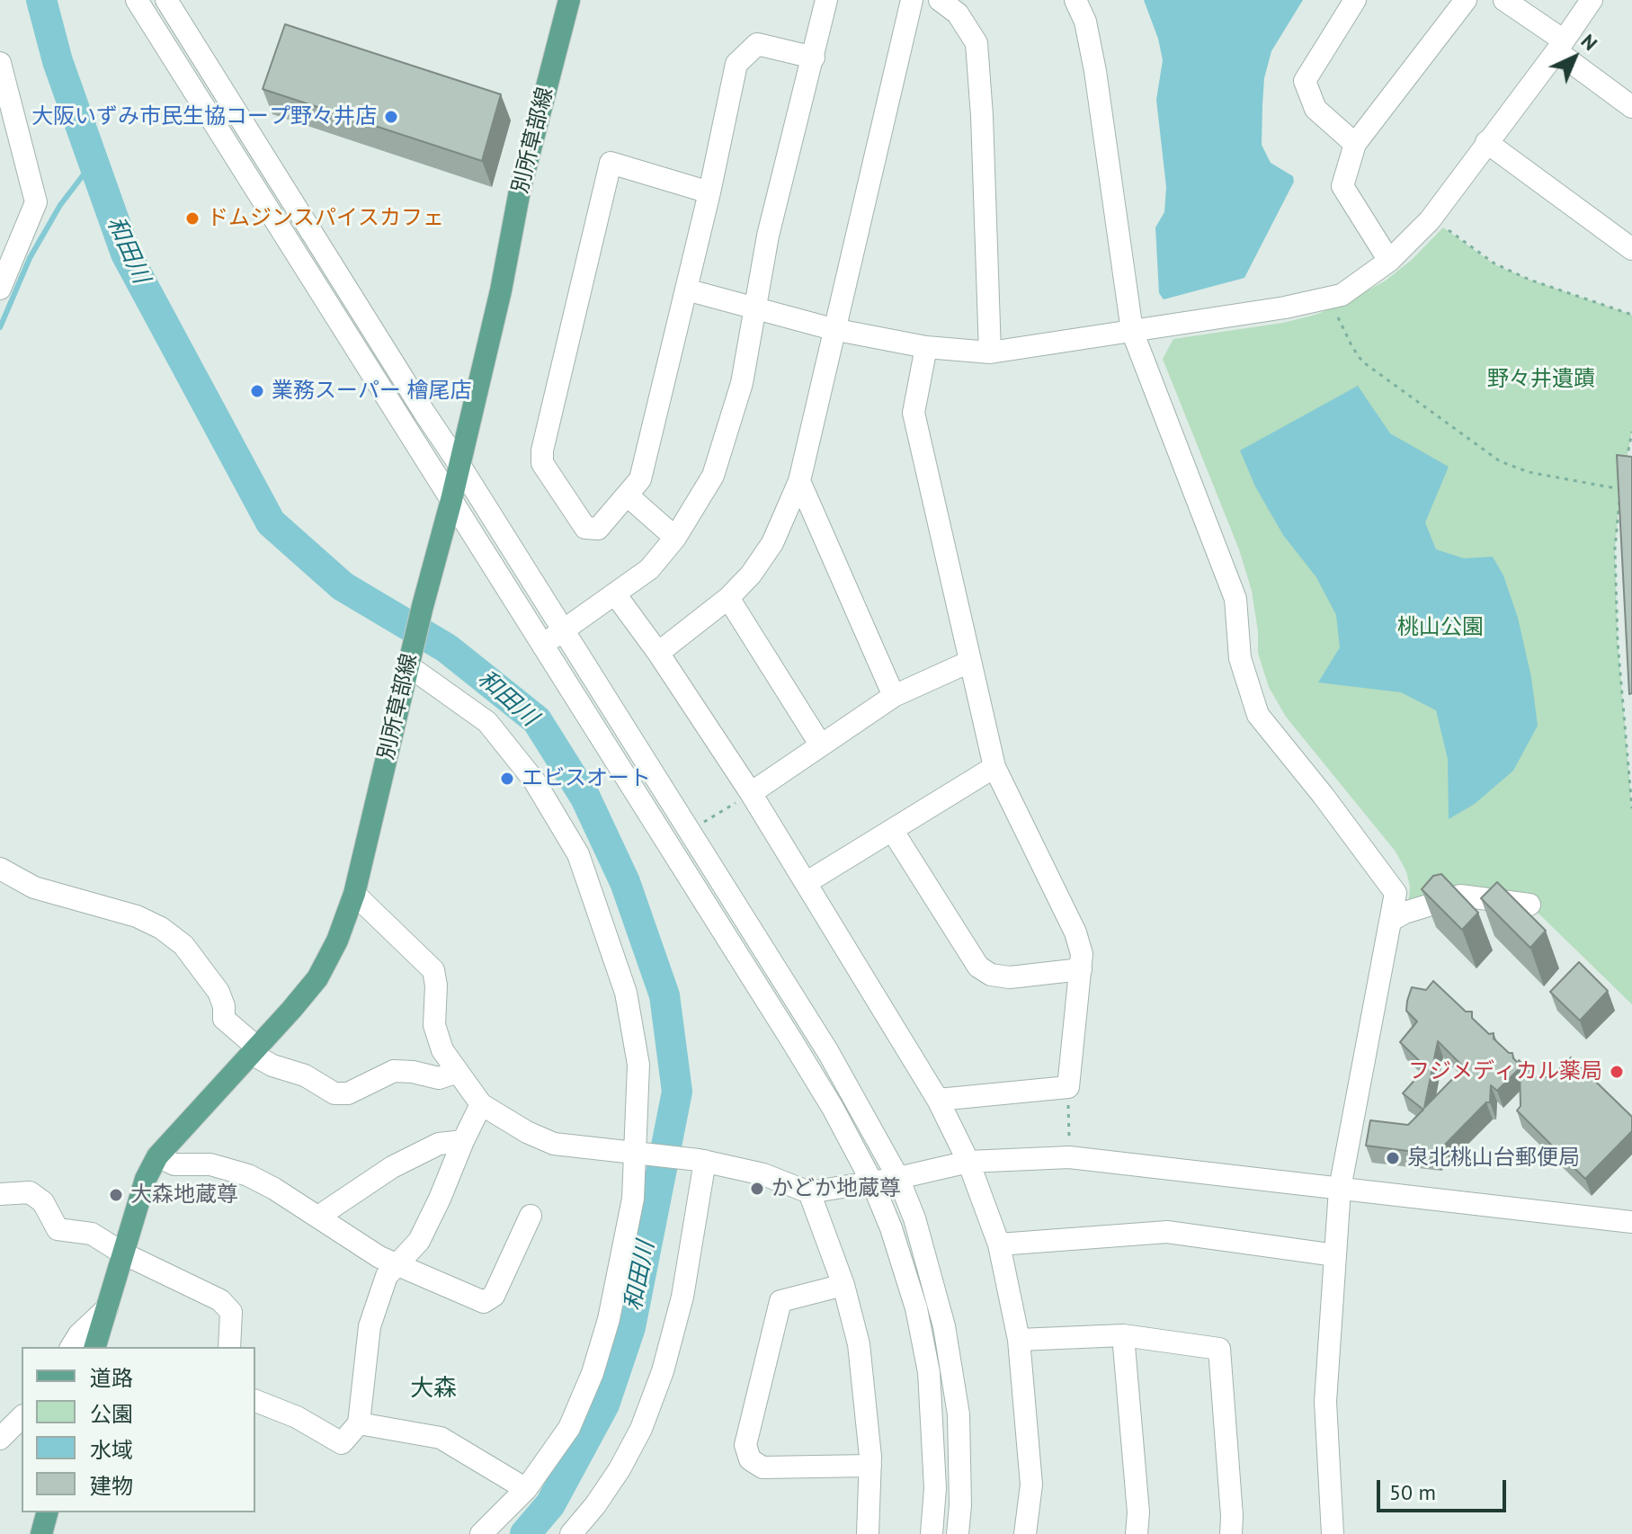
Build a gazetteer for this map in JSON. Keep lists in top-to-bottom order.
{
  "streets": {
    "main road": ["別所草部線"]
  },
  "districts": ["大森"],
  "water": ["和田川"],
  "parks": ["野々井遺蹟", "桃山公園"],
  "places": [
    "大阪いずみ市民生協コープ野々井店",
    "ドムジンスパイスカフェ",
    "業務スーパー 檜尾店",
    "エビスオート",
    "フジメディカル薬局",
    "泉北桃山台郵便局",
    "かどか地蔵尊",
    "大森地蔵尊"
  ],
  "legend": [
    "道路",
    "公園",
    "水域",
    "建物"
  ],
  "scale_bar": "50 m",
  "north": "top right"
}
